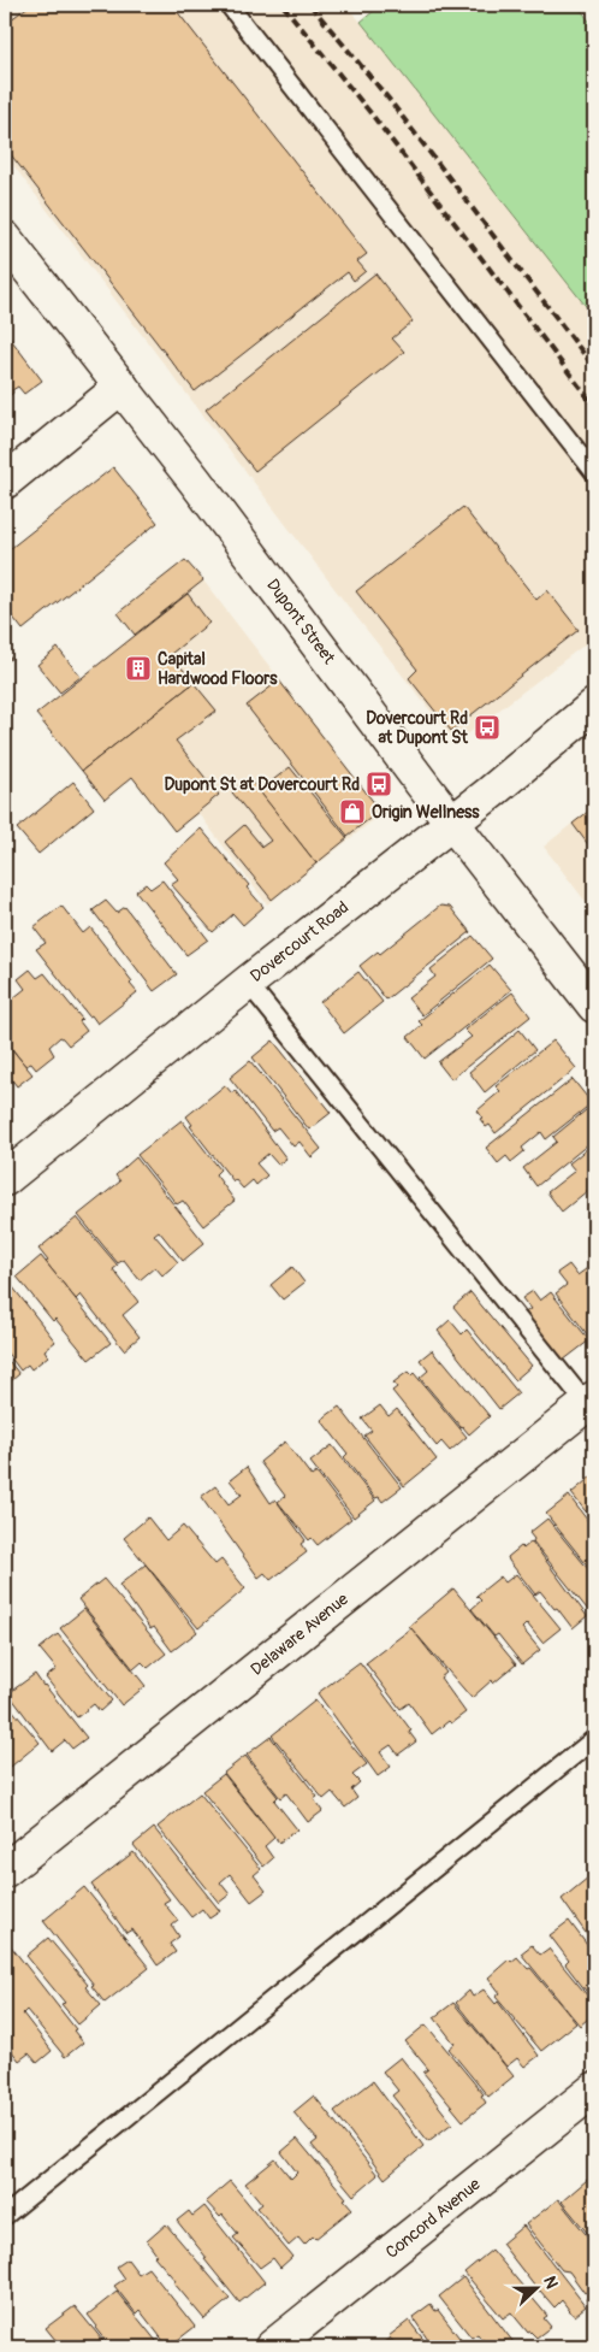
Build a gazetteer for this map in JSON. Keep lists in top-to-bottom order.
{
  "streets": {
    "street": [
      "Dupont Street",
      "Dovercourt Road",
      "Delaware Avenue",
      "Concord Avenue"
    ]
  },
  "crossings": [
    ["Dupont Street", "Dovercourt Road"]
  ],
  "places": {
    "building": ["Capital Hardwood Floors"],
    "bus stop": ["Dovercourt Rd at Dupont St", "Dupont St at Dovercourt Rd"],
    "shop": ["Origin Wellness"]
  },
  "north": "right"
}
